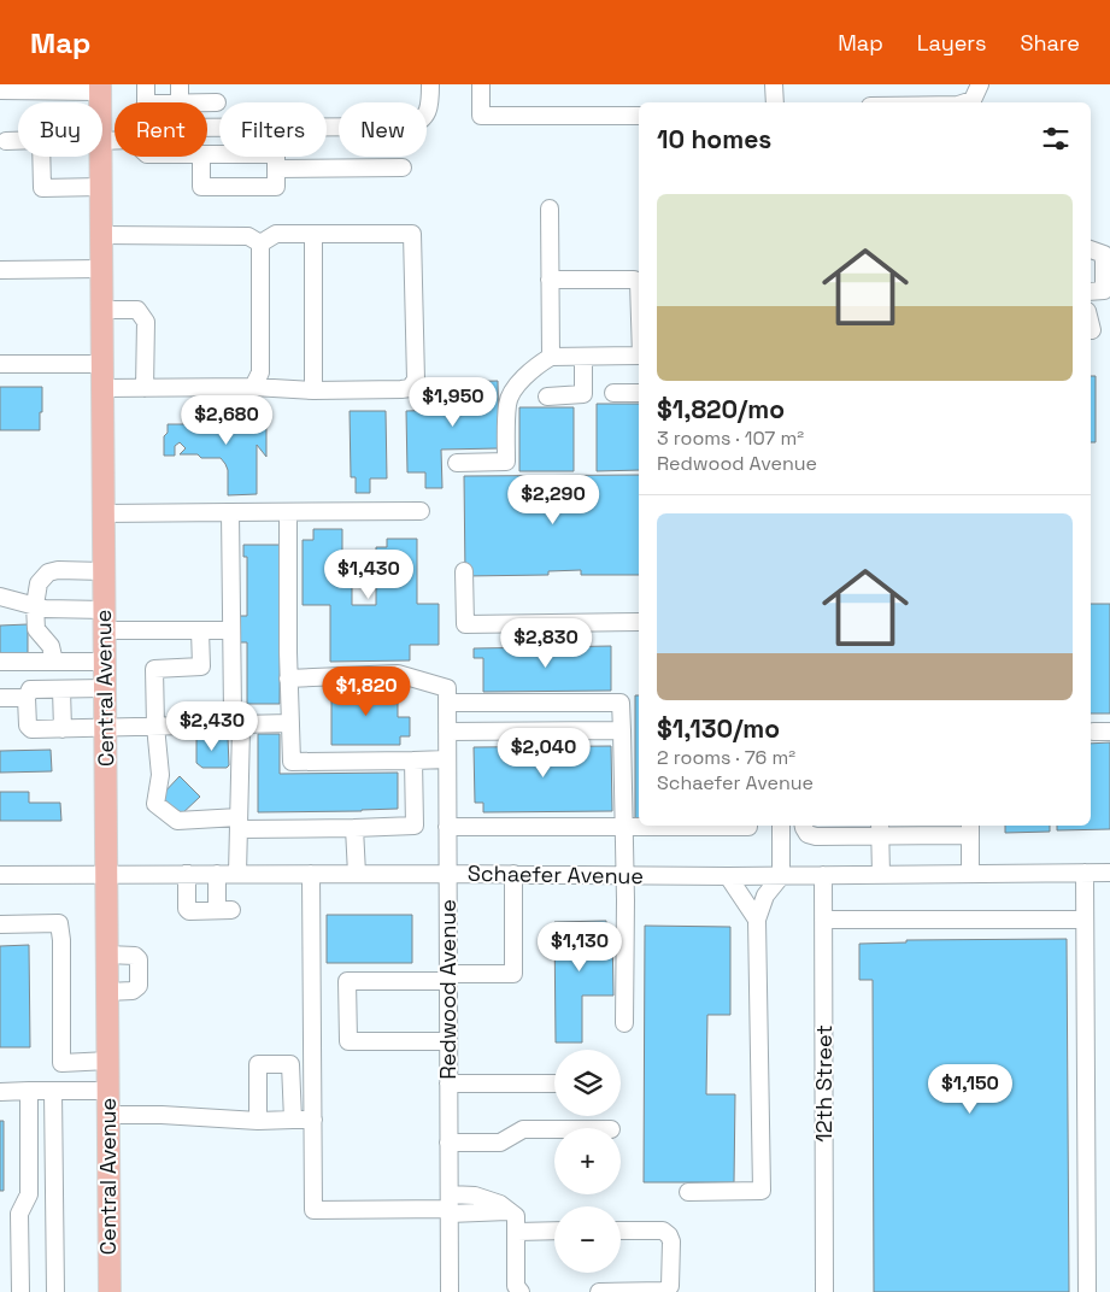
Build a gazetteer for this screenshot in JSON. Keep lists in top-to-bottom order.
{
  "streets": {
    "main road": ["Central Avenue"],
    "street": ["Schaefer Avenue", "Redwood Avenue", "12th Street"]
  },
  "crossings": [
    ["Central Avenue", "Schaefer Avenue"],
    ["Schaefer Avenue", "Redwood Avenue"],
    ["Schaefer Avenue", "12th Street"]
  ],
  "page": {
    "header": "Map",
    "nav": ["Map", "Layers", "Share"],
    "chip": [
      "Buy",
      "Rent",
      "Filters",
      "New"
    ],
    "heading": "10 homes",
    "list": [
      {
        "name": "$1,820/mo",
        "note": "3 rooms · 107 m² · Redwood Avenue"
      },
      {
        "name": "$1,130/mo",
        "note": "2 rooms · 76 m² · Schaefer Avenue"
      }
    ],
    "price": [
      "$1,950",
      "$2,680",
      "$2,290",
      "$1,430",
      "$2,830",
      "$1,820",
      "$2,430",
      "$2,040",
      "$1,130",
      "$1,150"
    ],
    "map_buttons": ["+", "−"]
  }
}
